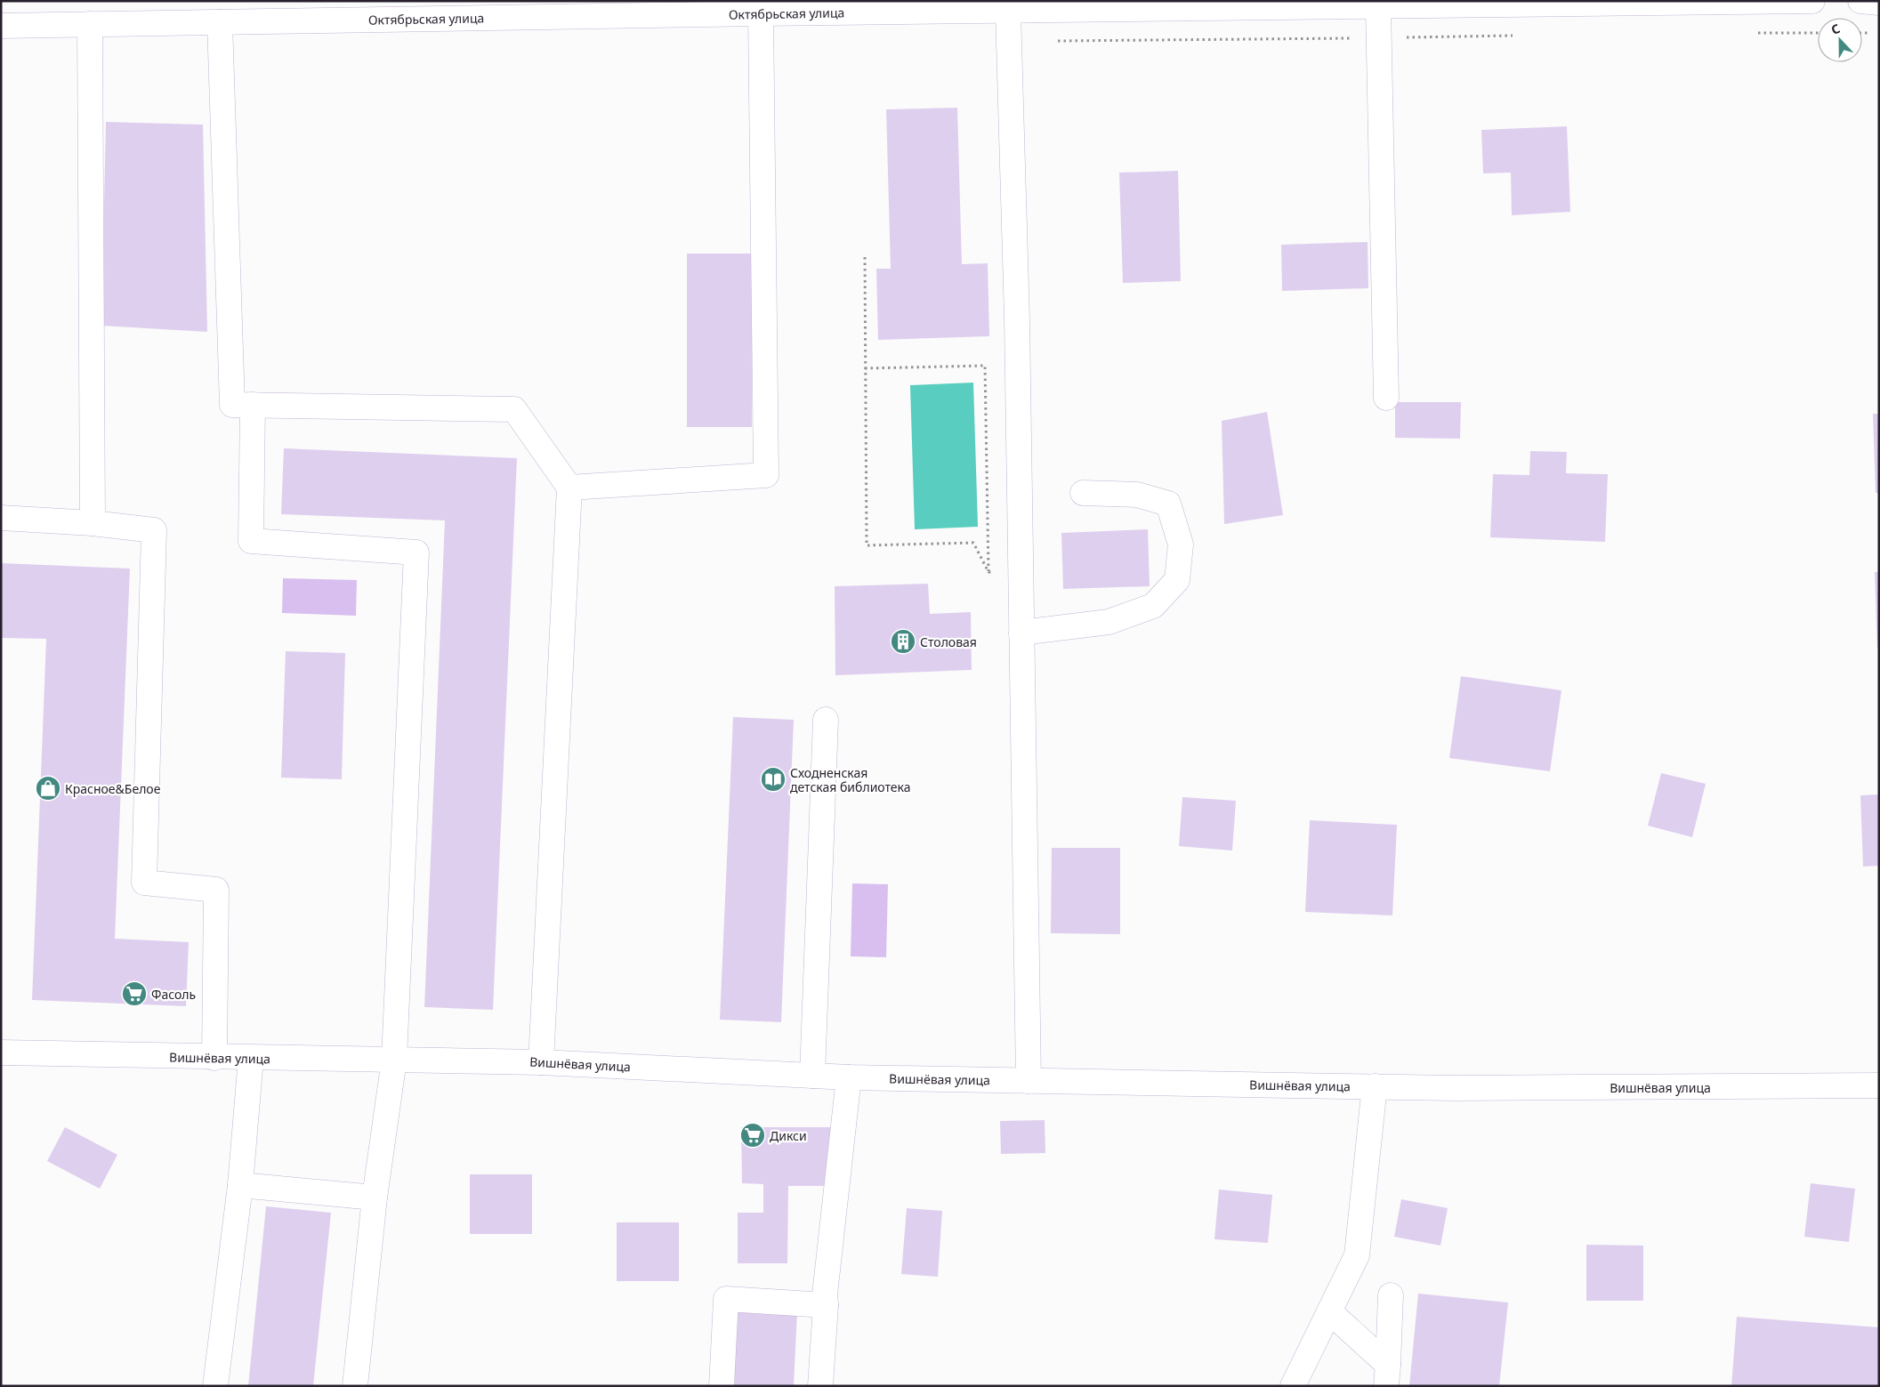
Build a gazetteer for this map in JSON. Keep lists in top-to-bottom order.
{
  "streets": {
    "street": ["Октябрьская улица", "Вишнёвая улица"]
  },
  "places": {
    "building": ["Столовая"],
    "library": ["Сходненская детская библиотека"],
    "shop": ["Красное&Белое"],
    "supermarket": ["Фасоль", "Дикси"]
  },
  "north": "top"
}
